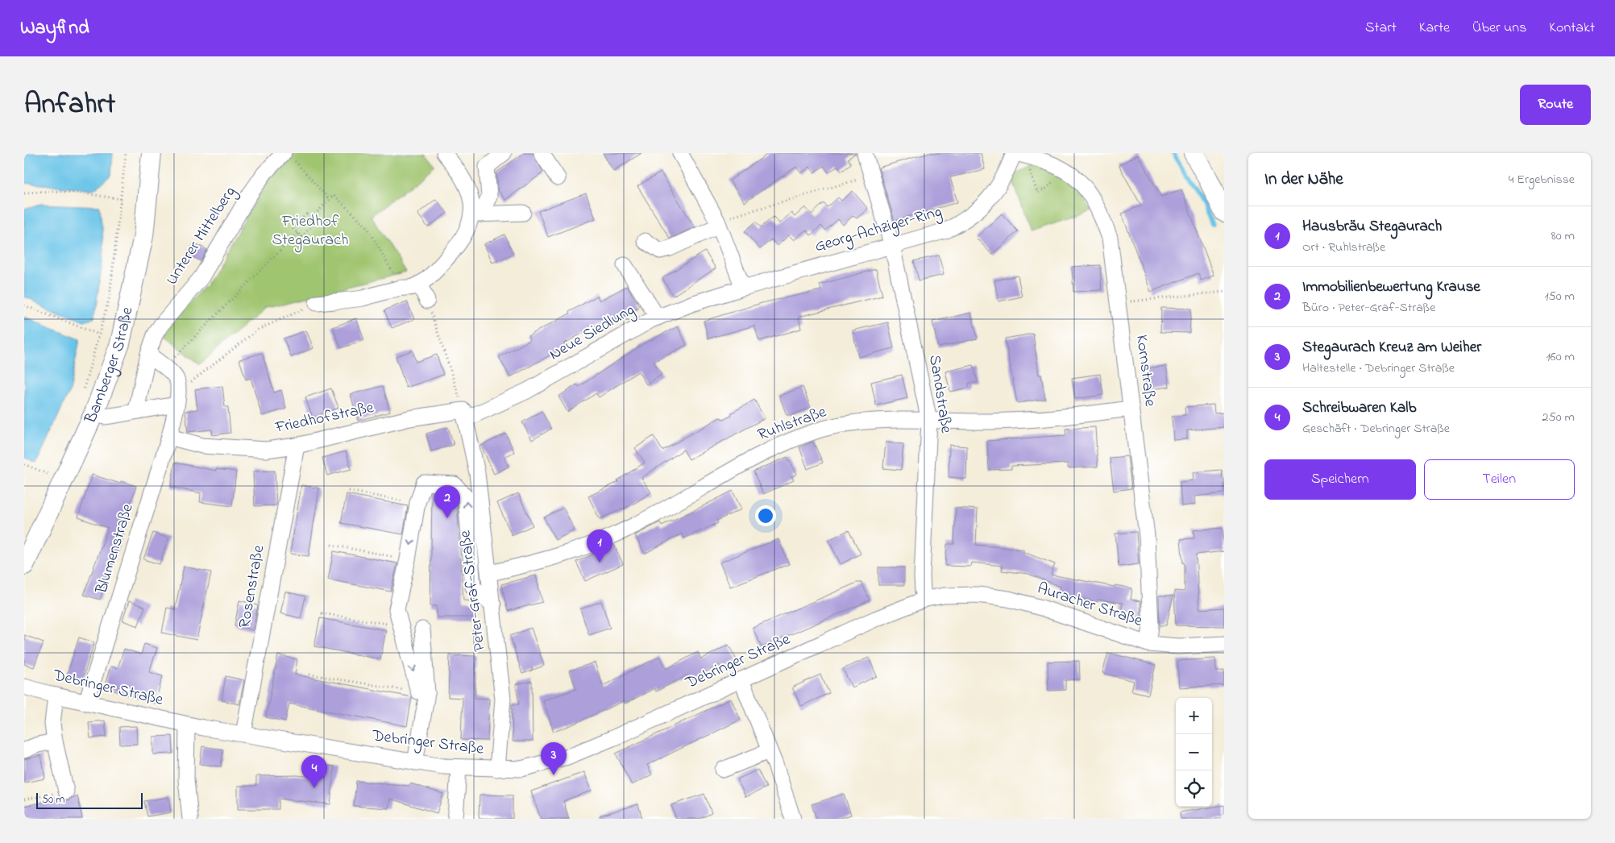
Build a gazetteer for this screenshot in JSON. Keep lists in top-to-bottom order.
{
  "streets": {
    "main road": ["Bamberger Straße"],
    "street": [
      "Georg-Achziger-Ring",
      "Unterer Mittelberg",
      "Neue Siedlung",
      "Kornstraße",
      "Sandstraße",
      "Friedhofstraße",
      "Ruhlstraße",
      "Blumenstraße",
      "Rosenstraße",
      "Peter-Graf-Straße",
      "Auracher Straße",
      "Debringer Straße"
    ]
  },
  "crossings": [
    ["Georg-Achziger-Ring", "Neue Siedlung"],
    ["Georg-Achziger-Ring", "Kornstraße"],
    ["Georg-Achziger-Ring", "Sandstraße"],
    ["Neue Siedlung", "Friedhofstraße"],
    ["Neue Siedlung", "Peter-Graf-Straße"],
    ["Kornstraße", "Ruhlstraße"],
    ["Kornstraße", "Auracher Straße"],
    ["Sandstraße", "Ruhlstraße"],
    ["Sandstraße", "Debringer Straße"],
    ["Friedhofstraße", "Blumenstraße"],
    ["Friedhofstraße", "Rosenstraße"],
    ["Friedhofstraße", "Peter-Graf-Straße"],
    ["Ruhlstraße", "Peter-Graf-Straße"],
    ["Blumenstraße", "Debringer Straße"],
    ["Rosenstraße", "Debringer Straße"],
    ["Peter-Graf-Straße", "Debringer Straße"],
    ["Auracher Straße", "Debringer Straße"]
  ],
  "parks": ["Friedhof Stegaurach"],
  "scale_bar": "50 m",
  "page": {
    "header": "Wayfind",
    "nav": [
      "Start",
      "Karte",
      "Über uns",
      "Kontakt"
    ],
    "title": "Anfahrt",
    "buttons": [
      "Route",
      ["Speichern", "Teilen"]
    ],
    "heading": ["In der Nähe", "4 Ergebnisse"],
    "list": [
      {
        "mark": "1",
        "name": "Hausbräu Stegaurach",
        "note": "Ort · Ruhlstraße",
        "value": "80 m"
      },
      {
        "mark": "2",
        "name": "Immobilienbewertung Krause",
        "note": "Büro · Peter-Graf-Straße",
        "value": "150 m"
      },
      {
        "mark": "3",
        "name": "Stegaurach Kreuz am Weiher",
        "note": "Haltestelle · Debringer Straße",
        "value": "160 m"
      },
      {
        "mark": "4",
        "name": "Schreibwaren Kalb",
        "note": "Geschäft · Debringer Straße",
        "value": "250 m"
      }
    ],
    "pins": [
      "2",
      "1",
      "3",
      "4"
    ],
    "map_buttons": ["+", "−"],
    "scale": "50 m"
  }
}
